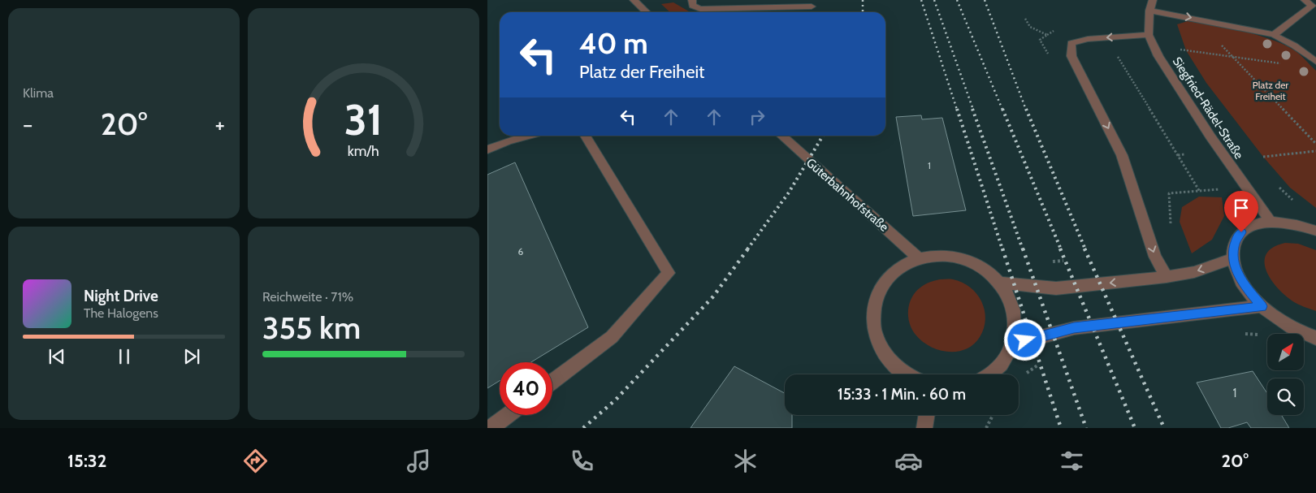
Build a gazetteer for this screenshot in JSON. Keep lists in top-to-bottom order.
{
  "streets": {
    "street": ["Siegfried-Rädel-Straße", "Güterbahnhofstraße"]
  },
  "parks": ["Platz der Freiheit"],
  "house_numbers": ["1", "6", "1"],
  "north": "top right",
  "page": {
    "tile": [
      "Klima",
      ["Reichweite · 71%", "355 km"]
    ],
    "turn": ["40 m", "Platz der Freiheit"],
    "heat": ["−", "20°", "+"],
    "song": ["Night Drive", "The Halogens"],
    "limit": "40",
    "trip": "15:33 · 1 Min. · 60 m",
    "tabs": ["15:32", "20°"],
    "gauge": ["31", "km/h"]
  }
}
